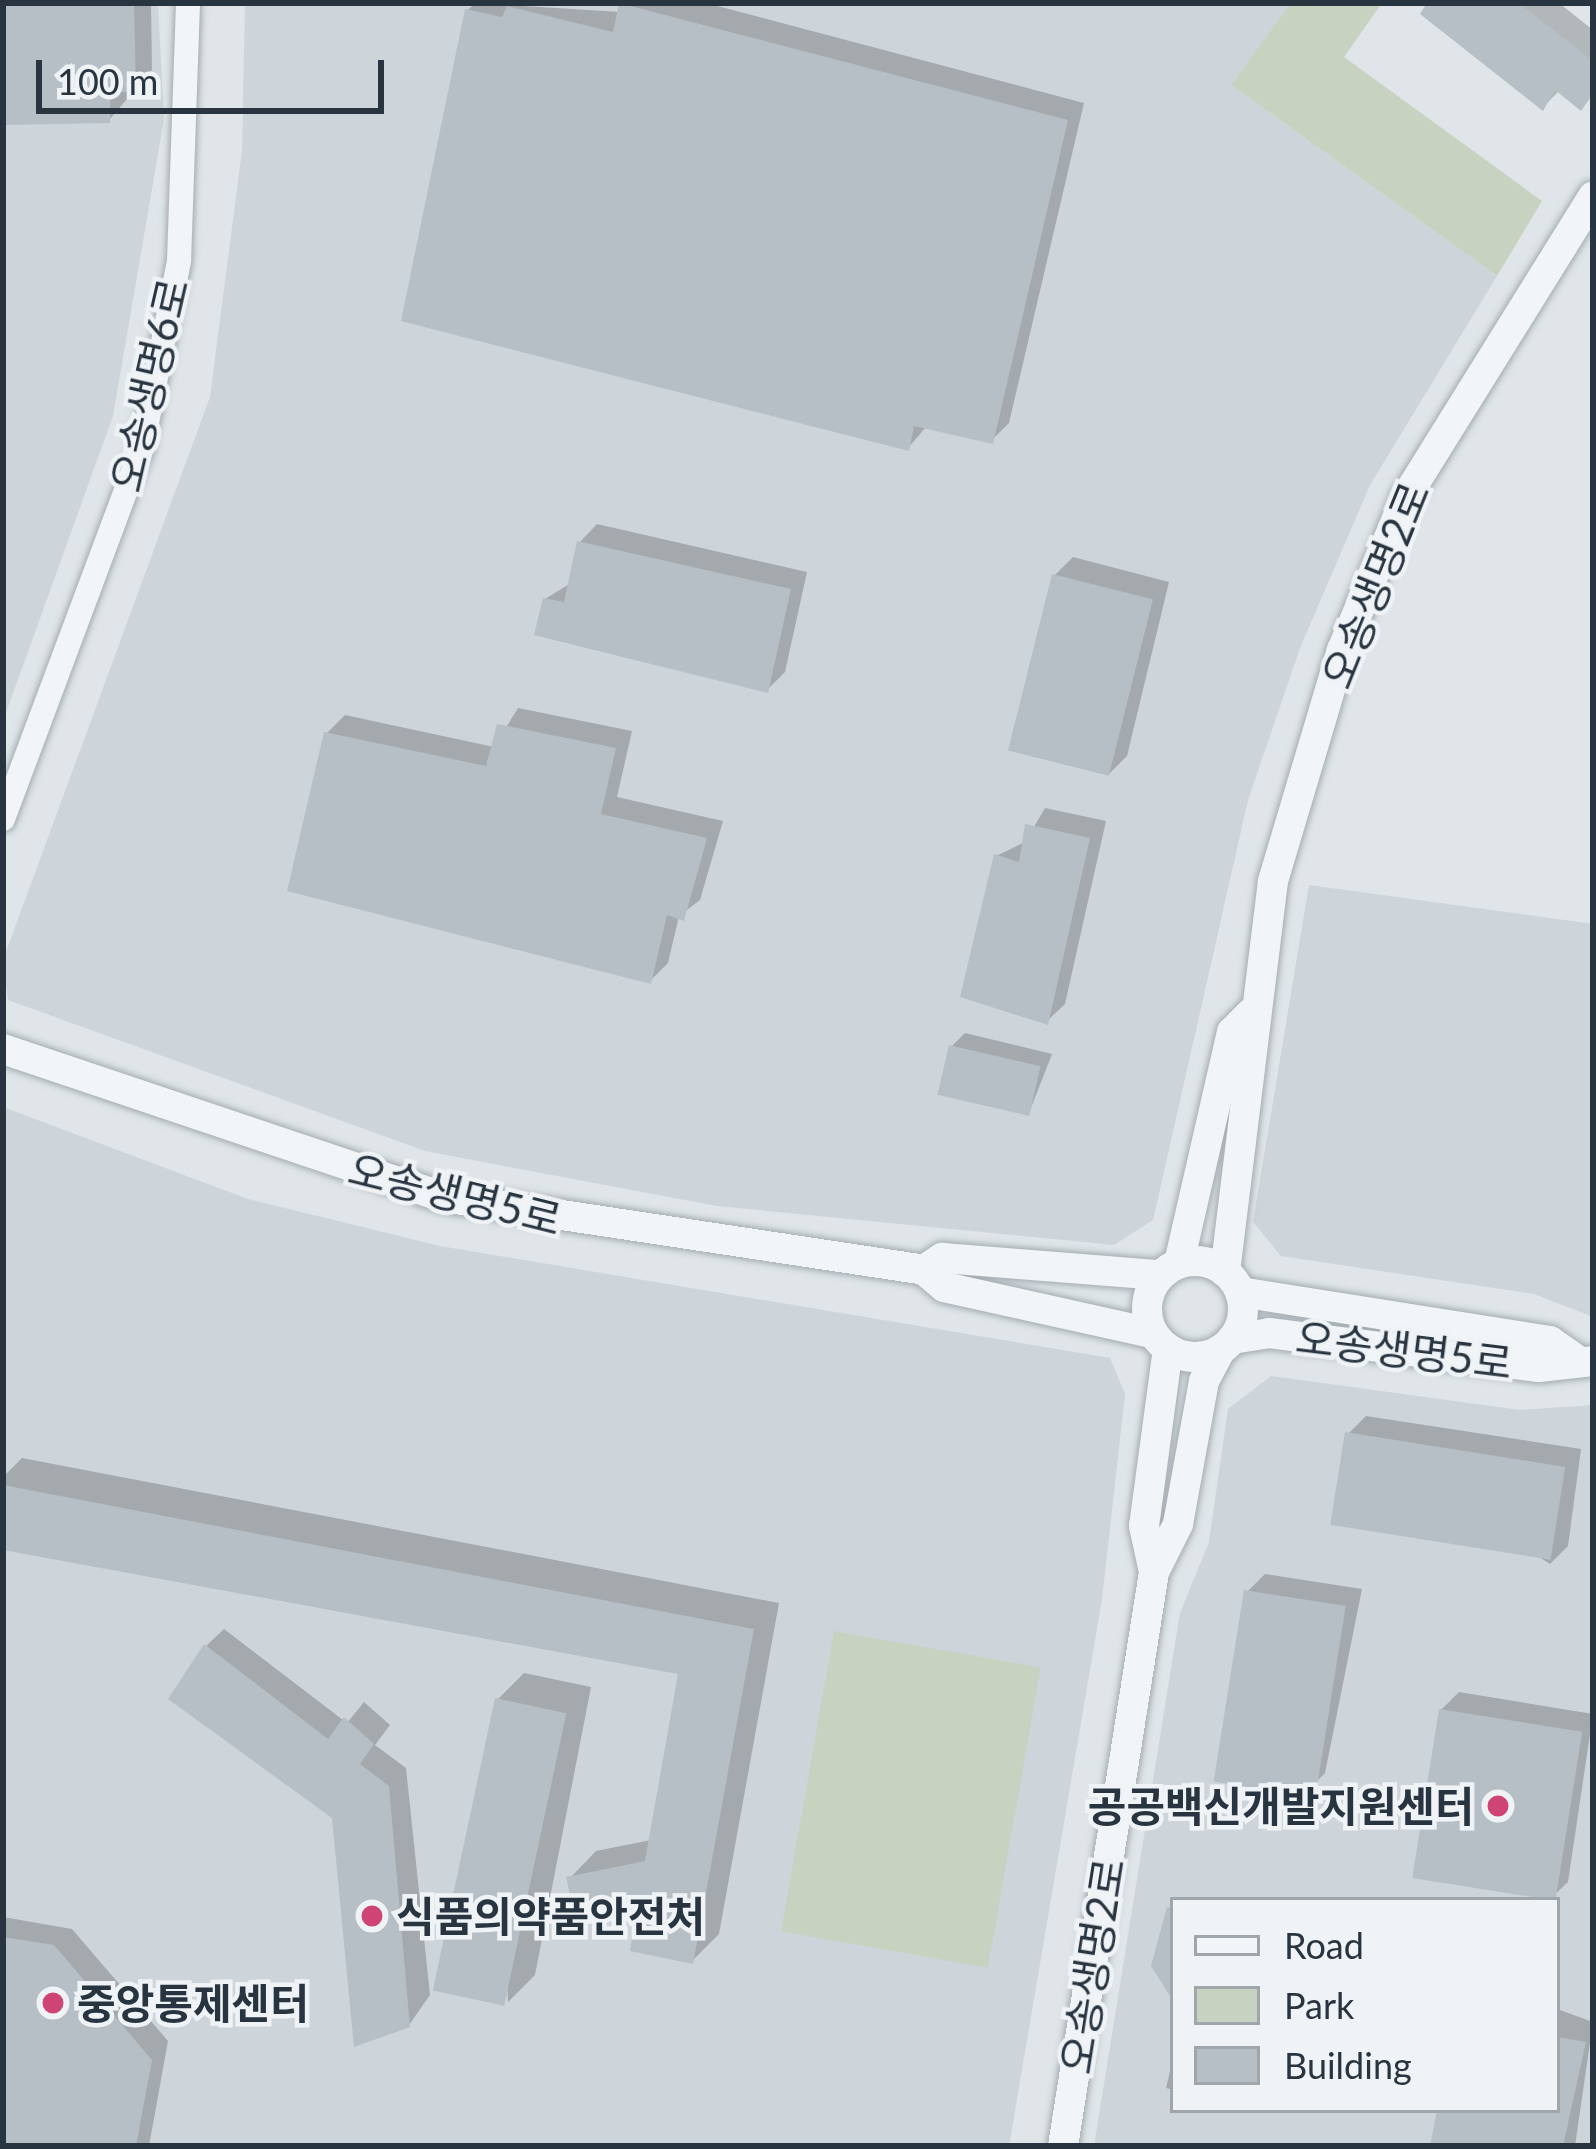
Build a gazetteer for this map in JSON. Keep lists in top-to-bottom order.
{
  "streets": {
    "street": ["오송생명6로", "오송생명2로", "오송생명5로"]
  },
  "crossings": [
    ["오송생명2로", "오송생명5로"]
  ],
  "places": ["공공백신개발지원센터", "식품의약품안전처", "중앙통제센터"],
  "legend": ["Road", "Park", "Building"],
  "scale_bar": "100 m"
}
